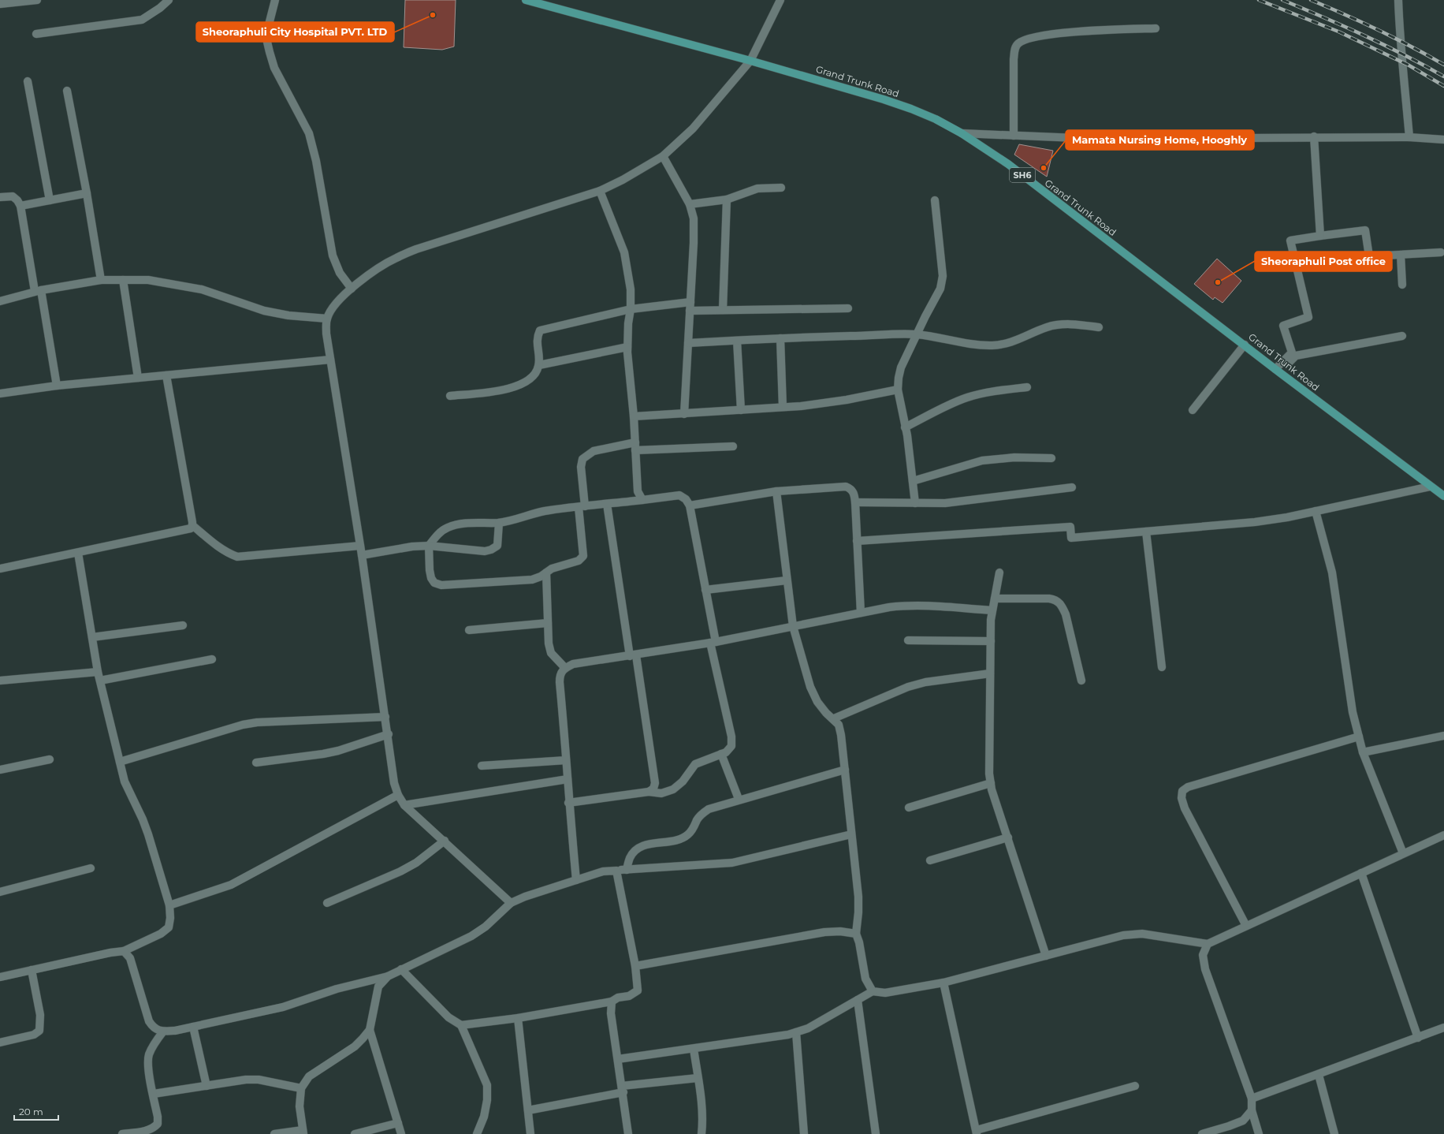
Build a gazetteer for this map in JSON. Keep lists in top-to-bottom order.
{
  "streets": {
    "main road": ["Grand Trunk Road", "SH6"]
  },
  "places": ["Sheoraphuli City Hospital PVT. LTD", "Mamata Nursing Home, Hooghly", "Sheoraphuli Post office"],
  "scale_bar": "20 m"
}
